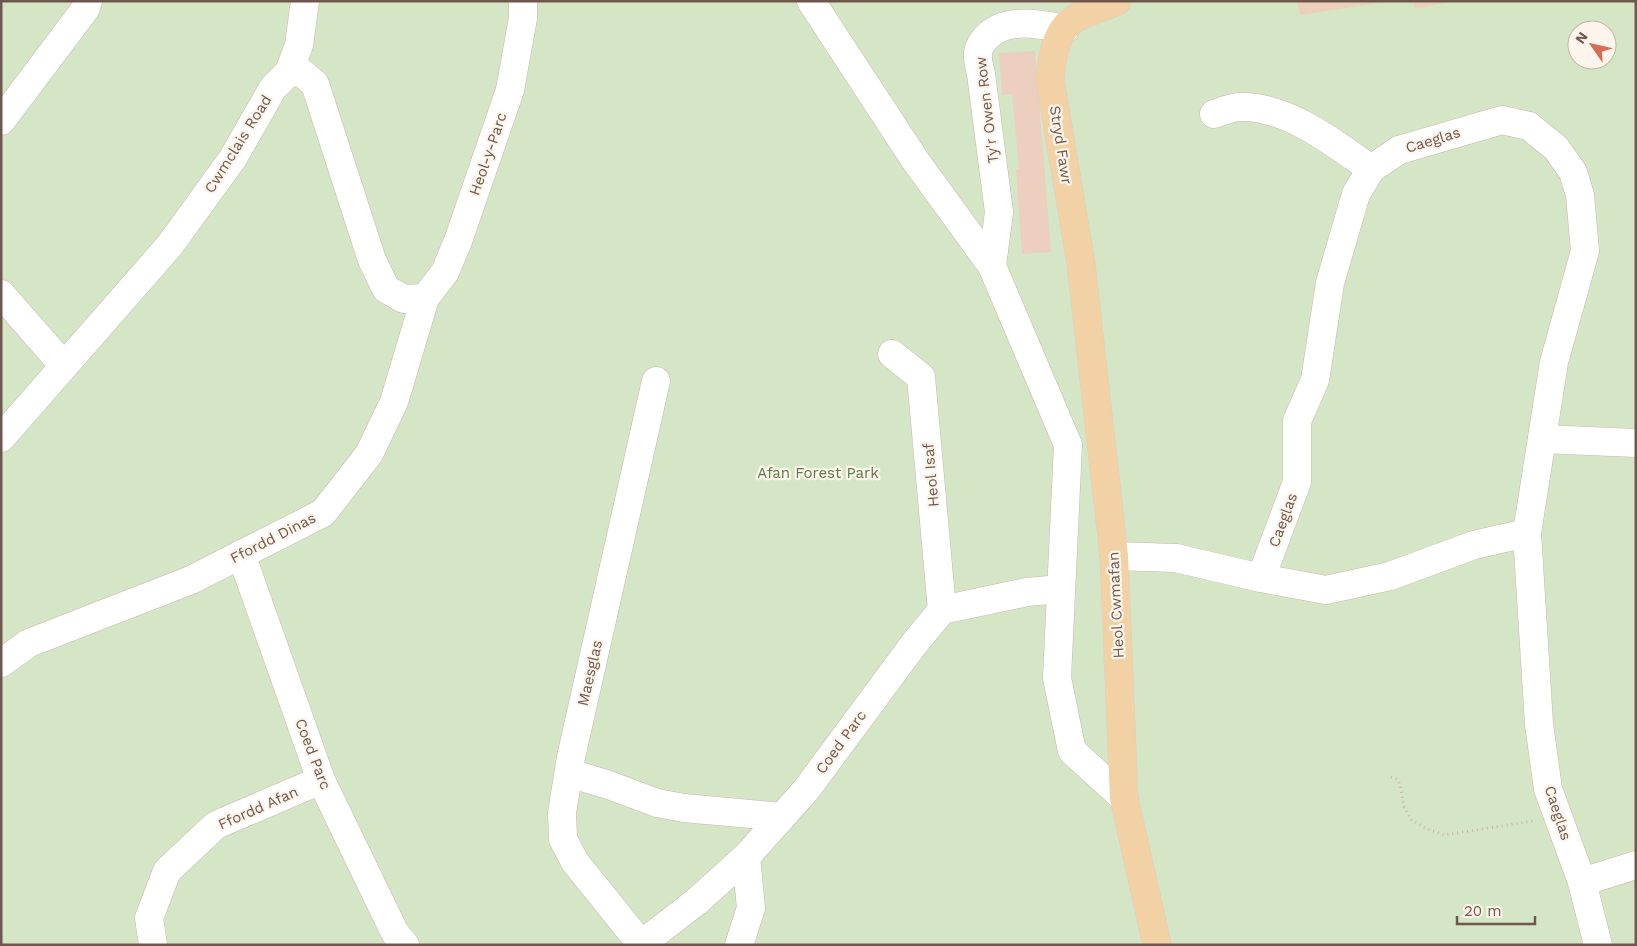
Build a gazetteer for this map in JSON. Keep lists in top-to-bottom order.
{
  "streets": {
    "main road": ["Stryd Fawr", "Heol Cwmafan"],
    "street": [
      "Ty'r Owen Row",
      "Caeglas",
      "Cwmclais Road",
      "Heol-y-Parc",
      "Heol Isaf",
      "Ffordd Dinas",
      "Maesglas",
      "Coed Parc",
      "Ffordd Afan"
    ]
  },
  "crossings": [
    ["Ty'r Owen Row", "Stryd Fawr"],
    ["Stryd Fawr", "Heol Cwmafan"],
    ["Heol-y-Parc", "Ffordd Dinas"],
    ["Heol Isaf", "Coed Parc"],
    ["Ffordd Dinas", "Coed Parc"],
    ["Maesglas", "Coed Parc"],
    ["Coed Parc", "Ffordd Afan"]
  ],
  "parks": ["Afan Forest Park"],
  "scale_bar": "20 m",
  "north": "top left"
}
